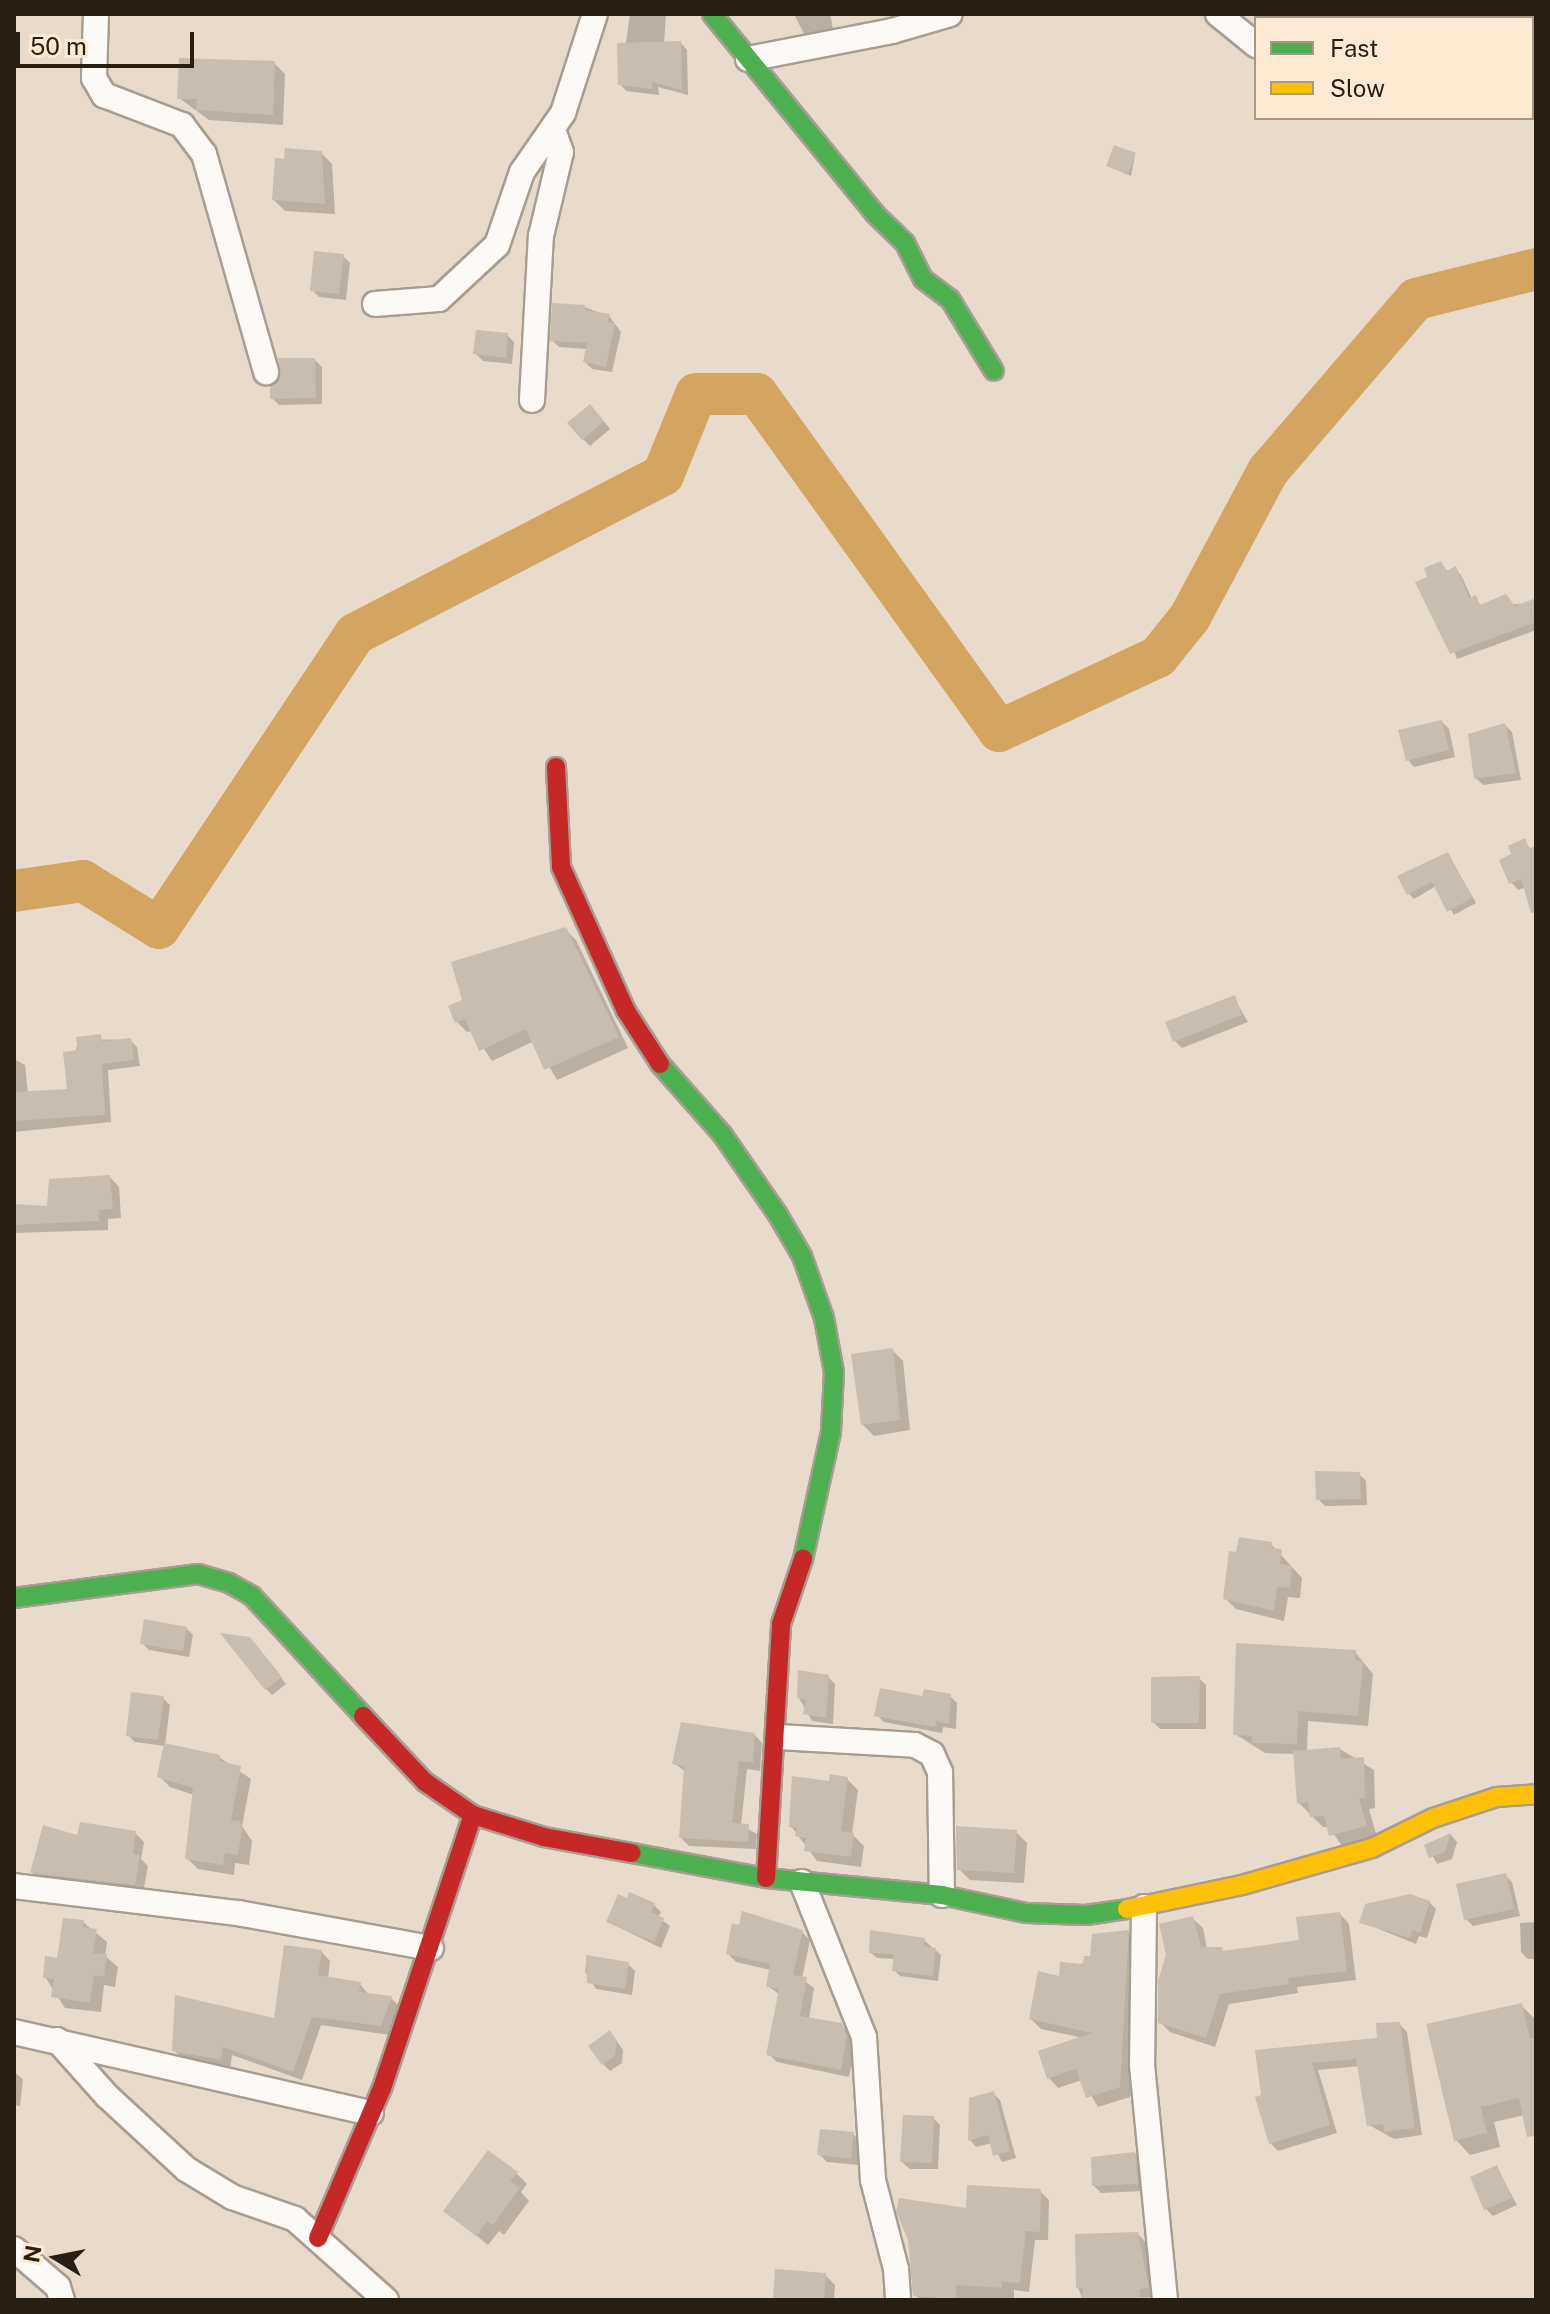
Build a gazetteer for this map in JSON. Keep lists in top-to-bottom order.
{
  "legend": ["Fast", "Slow"],
  "scale_bar": "50 m",
  "north": "left"
}
